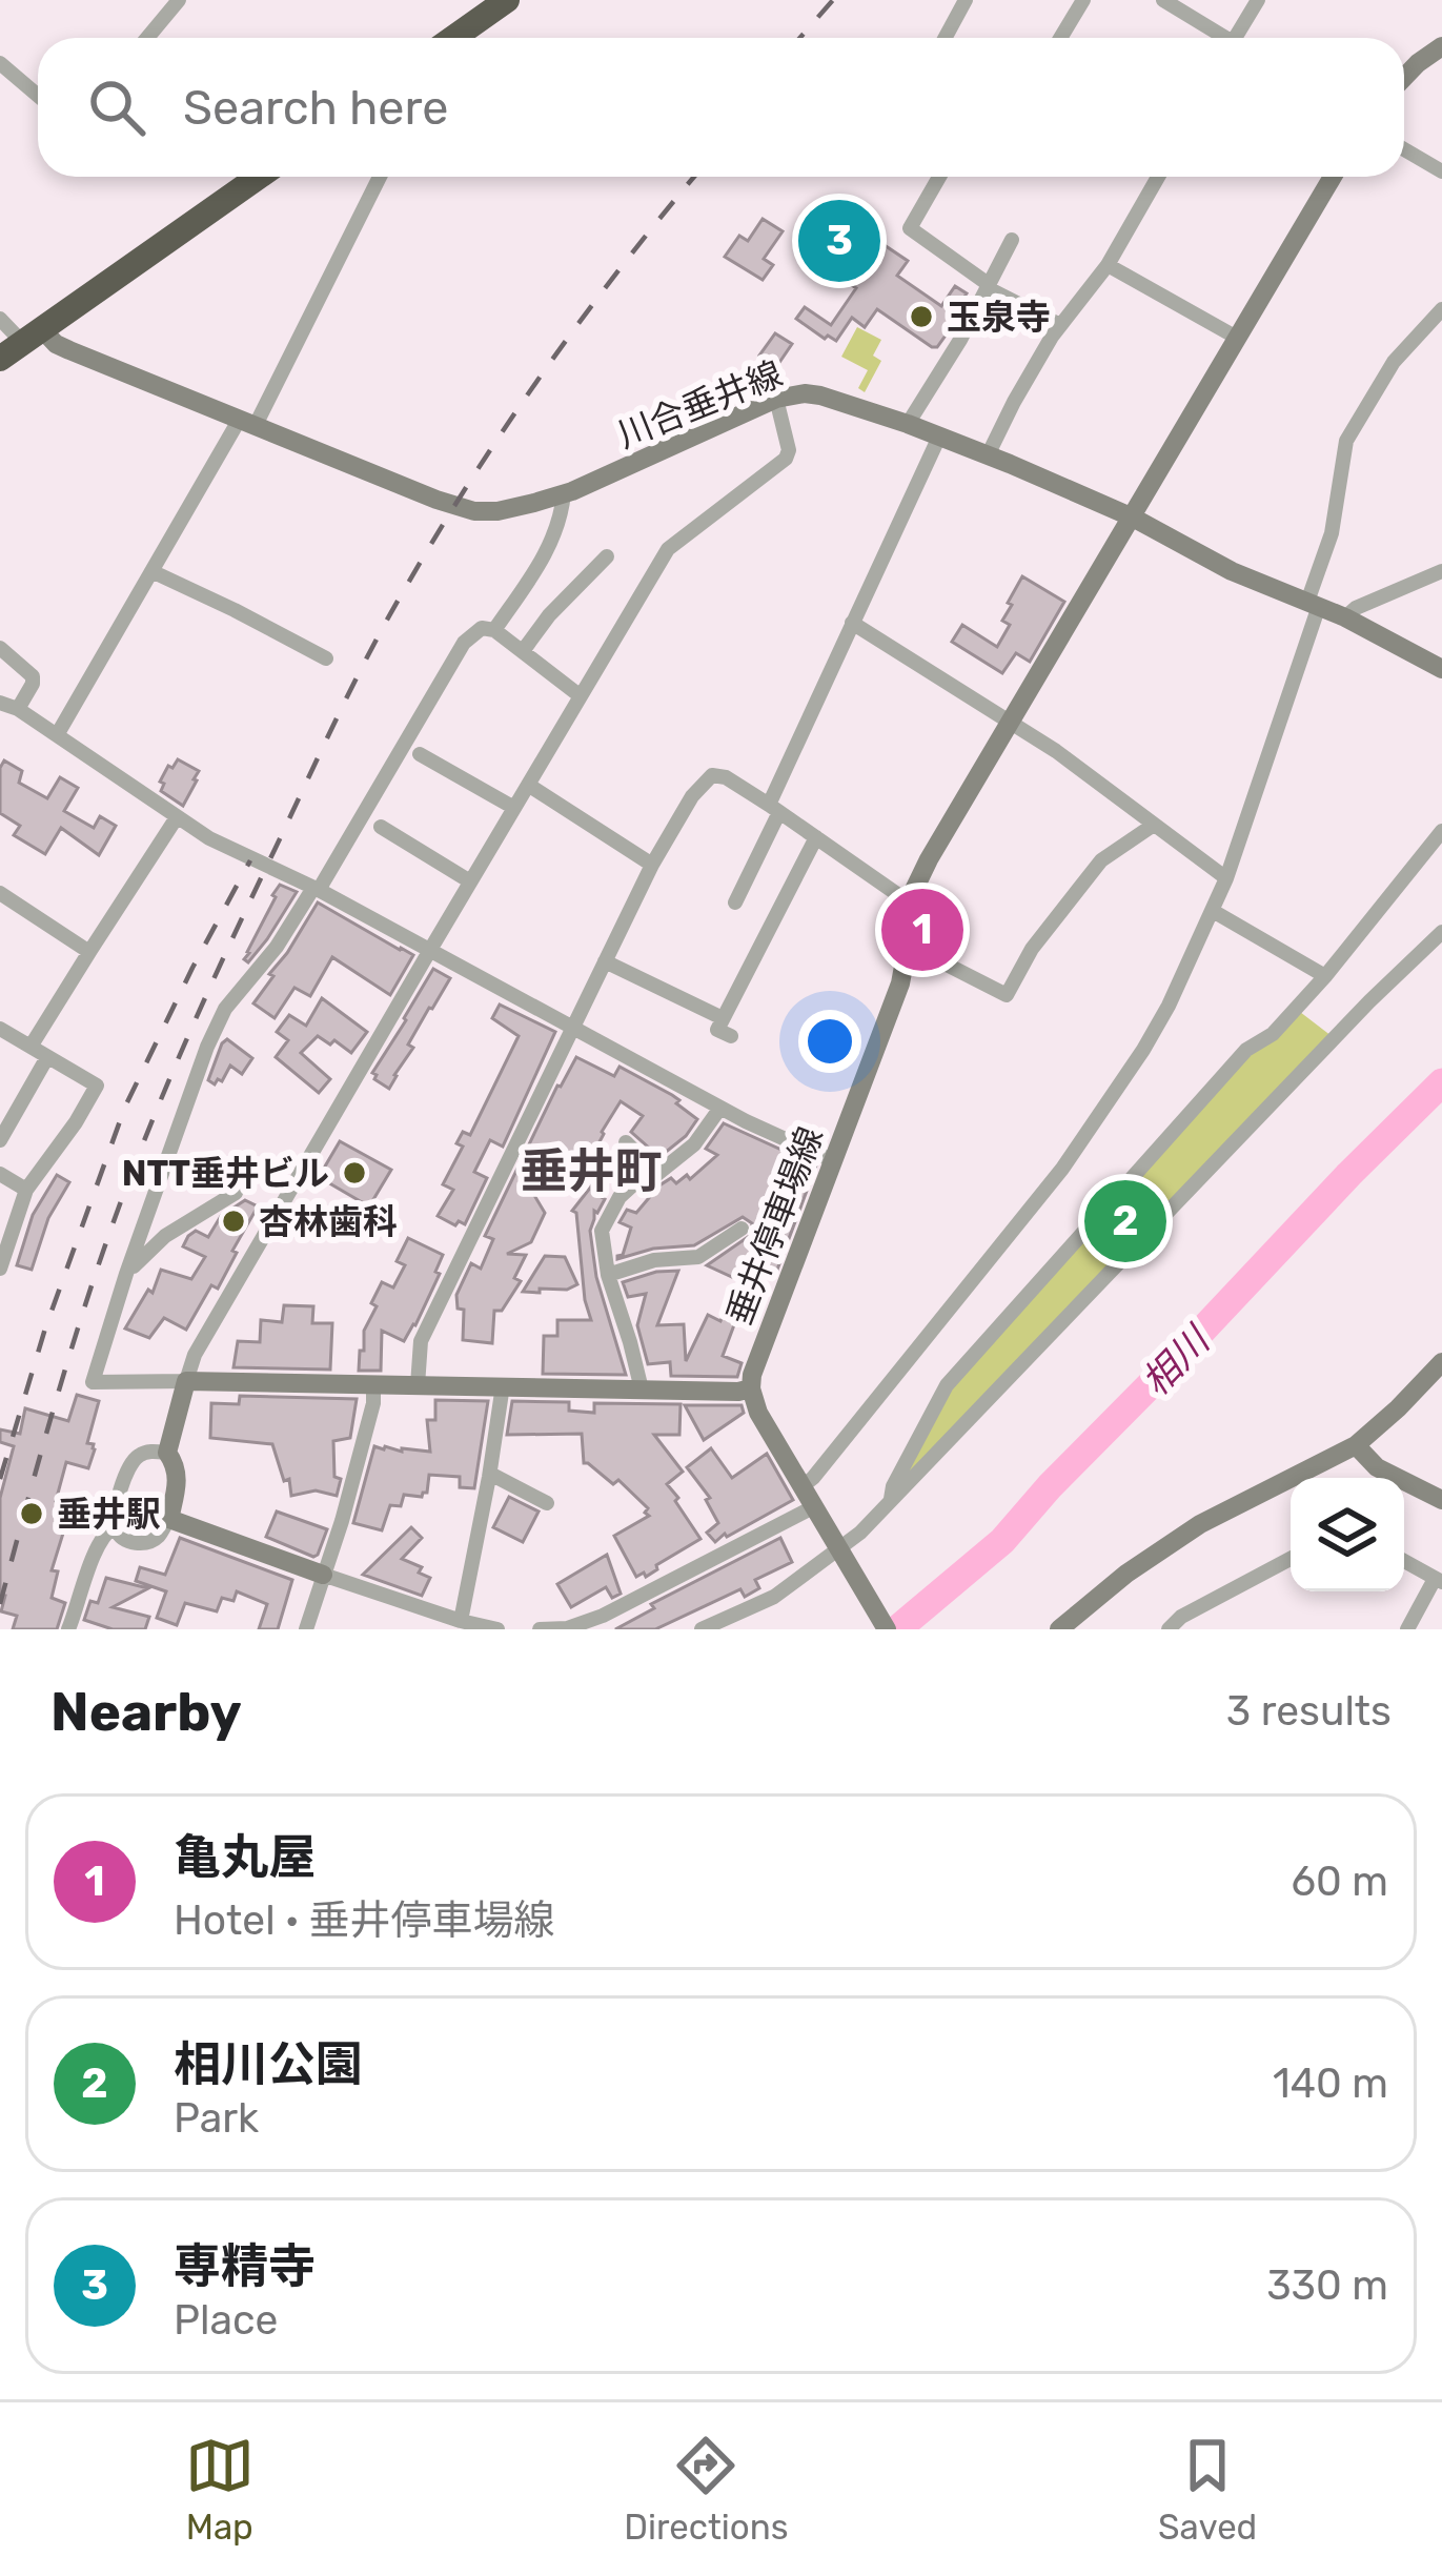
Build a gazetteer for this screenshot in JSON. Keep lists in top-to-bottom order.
{
  "streets": {
    "main road": ["川合垂井線", "垂井停車場線"]
  },
  "crossings": [
    ["川合垂井線", "垂井停車場線"]
  ],
  "districts": ["垂井町"],
  "water": ["相川"],
  "places": [
    "玉泉寺",
    "NTT垂井ビル",
    "杏林歯科",
    "垂井駅"
  ],
  "page": {
    "search": "Search here",
    "pins": ["3", "1", "2"],
    "heading": ["Nearby", "3 results"],
    "list": [
      {
        "mark": "1",
        "name": "亀丸屋",
        "note": "Hotel · 垂井停車場線",
        "value": "60 m"
      },
      {
        "mark": "2",
        "name": "相川公園",
        "note": "Park",
        "value": "140 m"
      },
      {
        "mark": "3",
        "name": "専精寺",
        "note": "Place",
        "value": "330 m"
      }
    ],
    "nav": ["Map", "Directions", "Saved"]
  }
}
